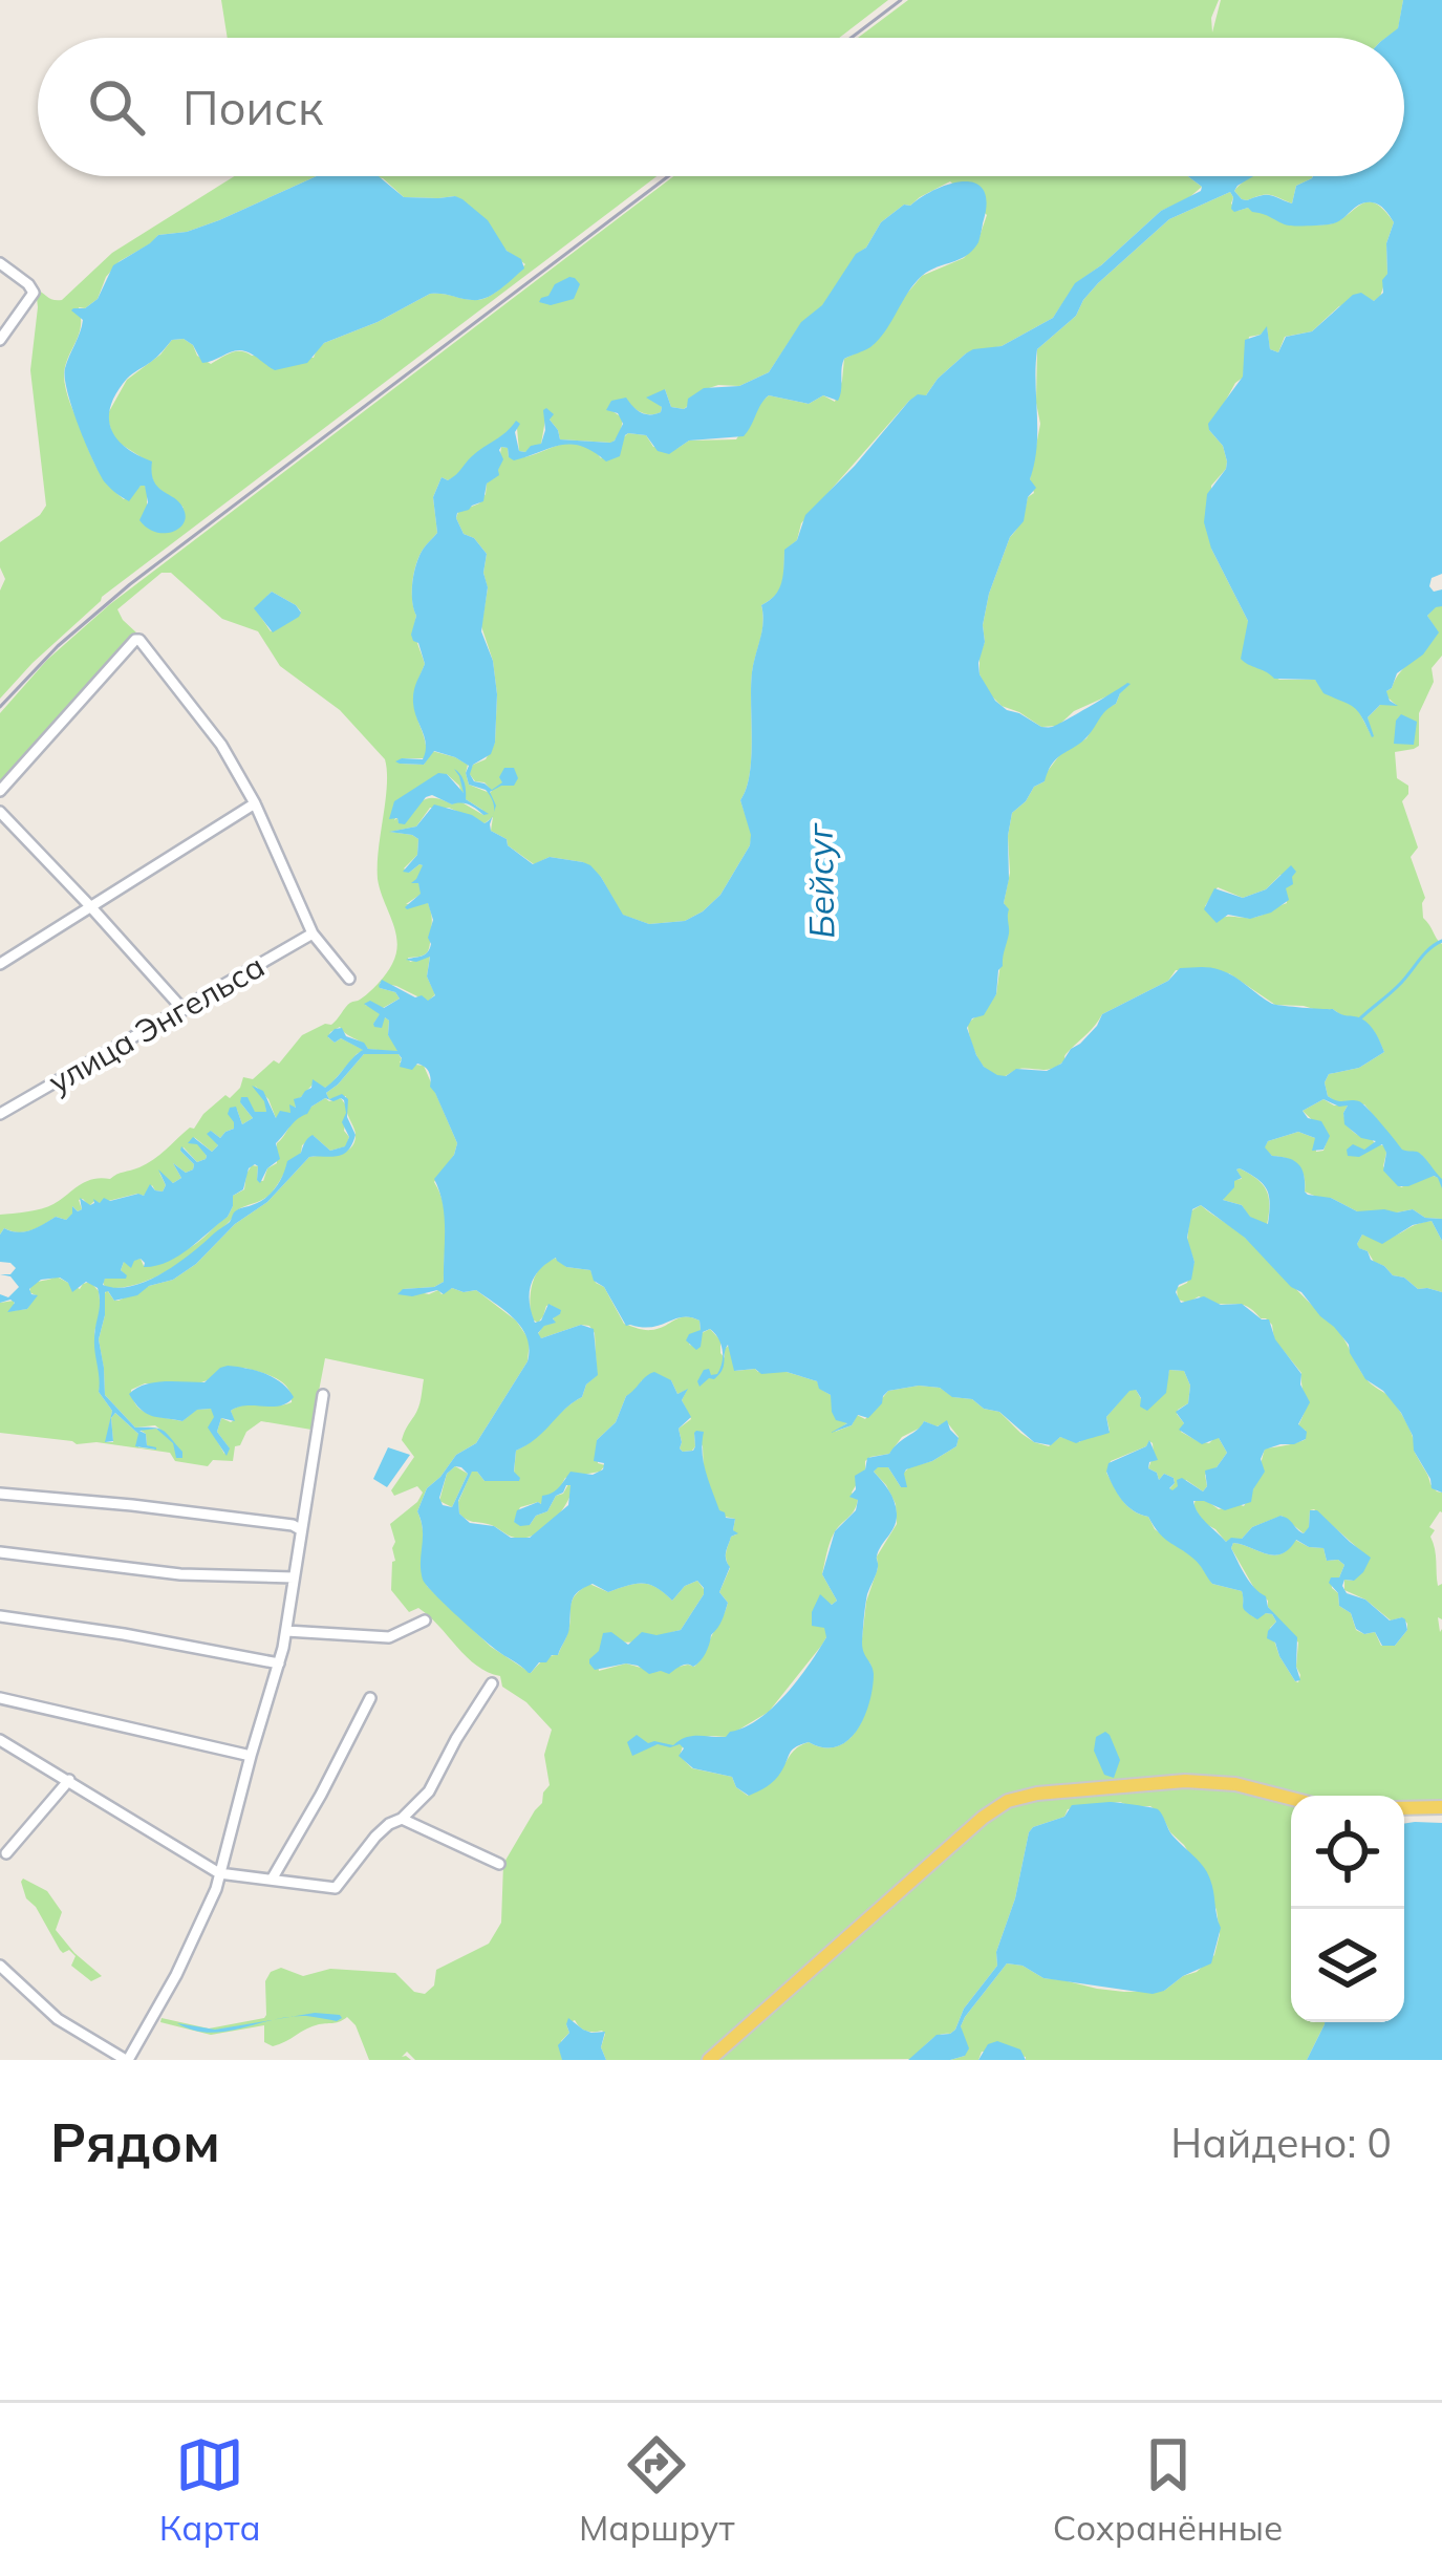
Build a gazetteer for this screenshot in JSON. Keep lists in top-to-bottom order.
{
  "streets": {
    "street": ["улица Энгельса"]
  },
  "water": ["Бейсуг"],
  "page": {
    "search": "Поиск",
    "heading": ["Рядом", "Найдено: 0"],
    "nav": ["Карта", "Маршрут", "Сохранённые"]
  }
}
